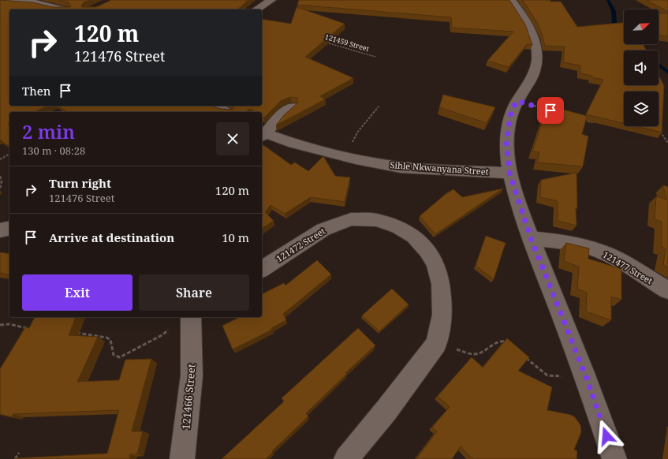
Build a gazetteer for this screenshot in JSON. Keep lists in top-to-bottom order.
{
  "streets": {
    "street": [
      "Sihle Nkwanyana Street",
      "121472 Street",
      "121477 Street",
      "121466 Street"
    ],
    "path": ["121459 Street"]
  },
  "north": "top right",
  "page": {
    "turn": ["120 m", "121476 Street"],
    "then": "Then",
    "heading": ["2 min", "130 m · 08:28"],
    "list": [
      {
        "name": "Turn right",
        "note": "121476 Street",
        "value": "120 m"
      },
      {
        "name": "Arrive at destination",
        "value": "10 m"
      }
    ],
    "buttons": ["Exit", "Share"]
  }
}
